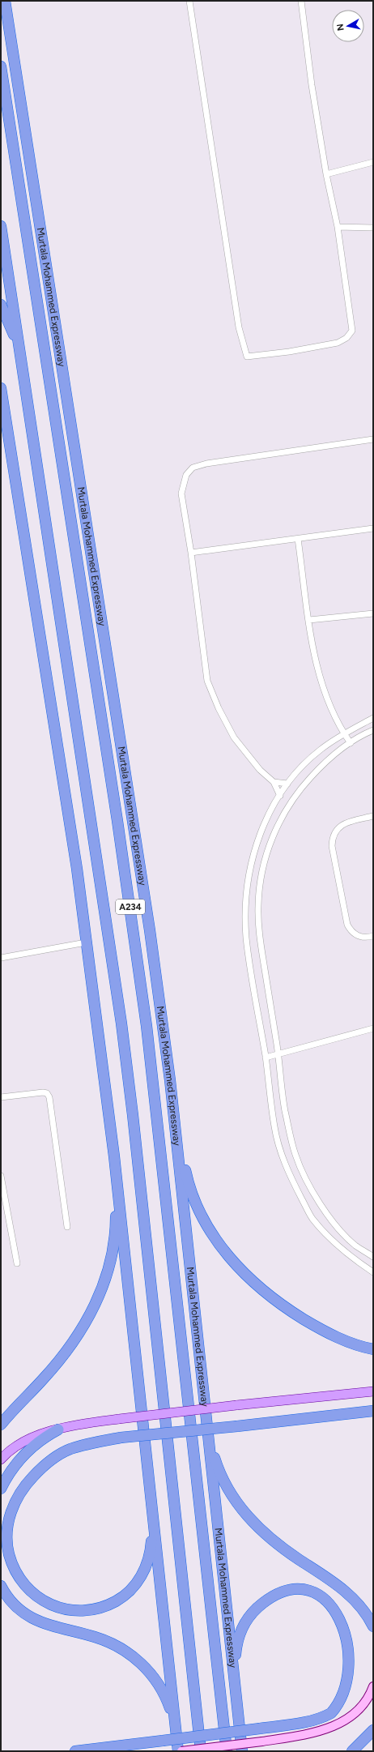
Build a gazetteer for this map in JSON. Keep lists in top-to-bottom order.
{
  "streets": {
    "highway": ["Murtala Mohammed Expressway", "A234"]
  },
  "north": "left"
}
